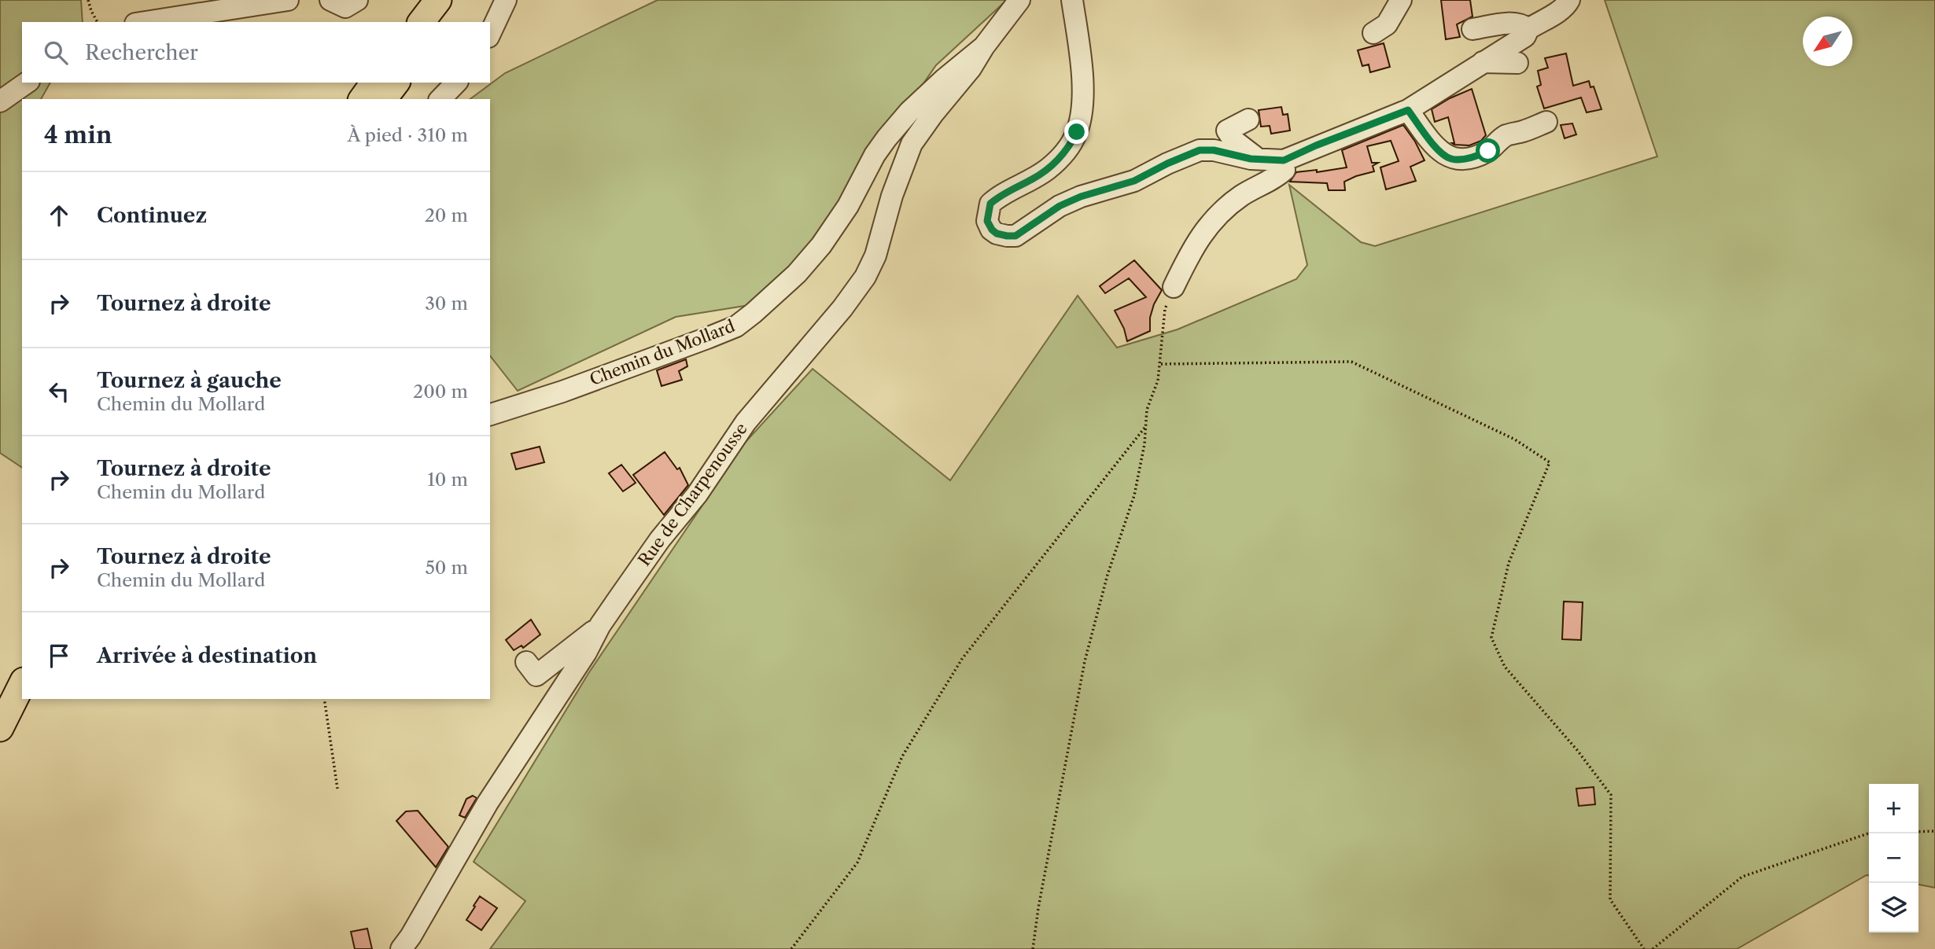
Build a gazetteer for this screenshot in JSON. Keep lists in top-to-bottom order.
{
  "streets": {
    "street": ["Chemin du Mollard", "Rue de Charpenousse"]
  },
  "crossings": [
    ["Chemin du Mollard", "Rue de Charpenousse"]
  ],
  "north": "bottom left",
  "page": {
    "search": "Rechercher",
    "heading": ["4 min", "À pied · 310 m"],
    "list": [
      ["Continuez", "20 m"],
      ["Tournez à droite", "30 m"],
      ["Tournez à gauche", "Chemin du Mollard", "200 m"],
      ["Tournez à droite", "Chemin du Mollard", "10 m"],
      ["Tournez à droite", "Chemin du Mollard", "50 m"],
      "Arrivée à destination"
    ],
    "map_buttons": ["+", "−"]
  }
}
